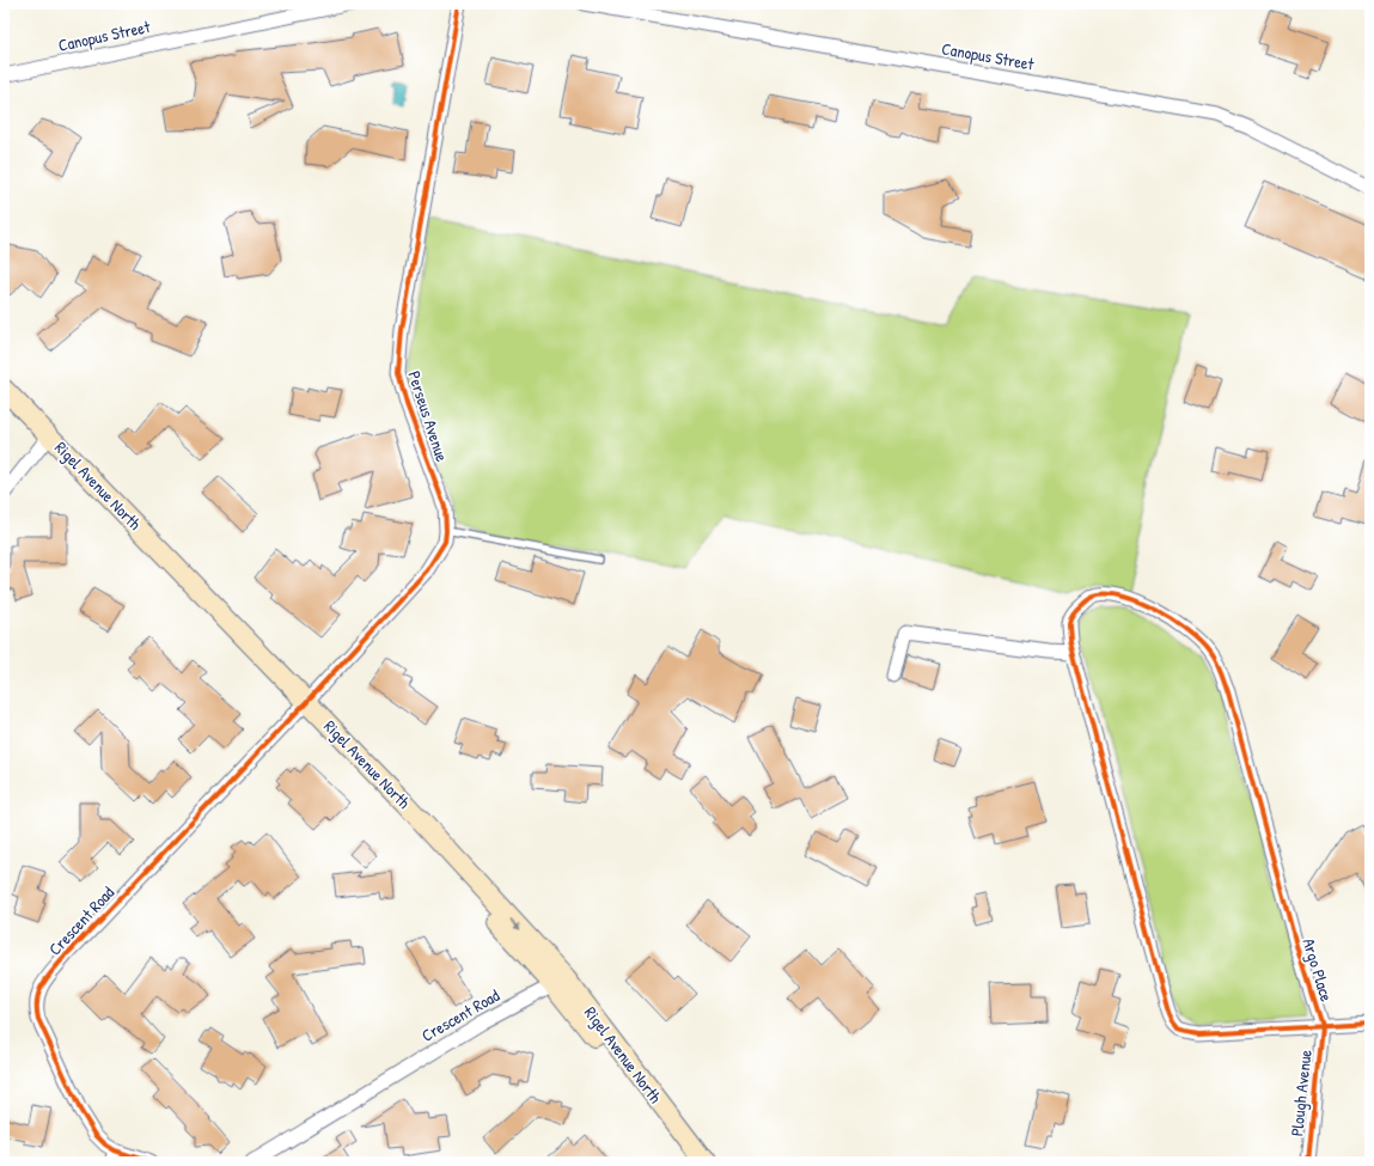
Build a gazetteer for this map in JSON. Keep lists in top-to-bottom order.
{
  "streets": {
    "main road": ["Rigel Avenue North"],
    "street": [
      "Canopus Street",
      "Perseus Avenue",
      "Crescent Road",
      "Argo Place",
      "Plough Avenue"
    ]
  },
  "crossings": [
    ["Perseus Avenue", "Rigel Avenue North"],
    ["Perseus Avenue", "Crescent Road"],
    ["Rigel Avenue North", "Crescent Road"],
    ["Argo Place", "Plough Avenue"]
  ]
}
